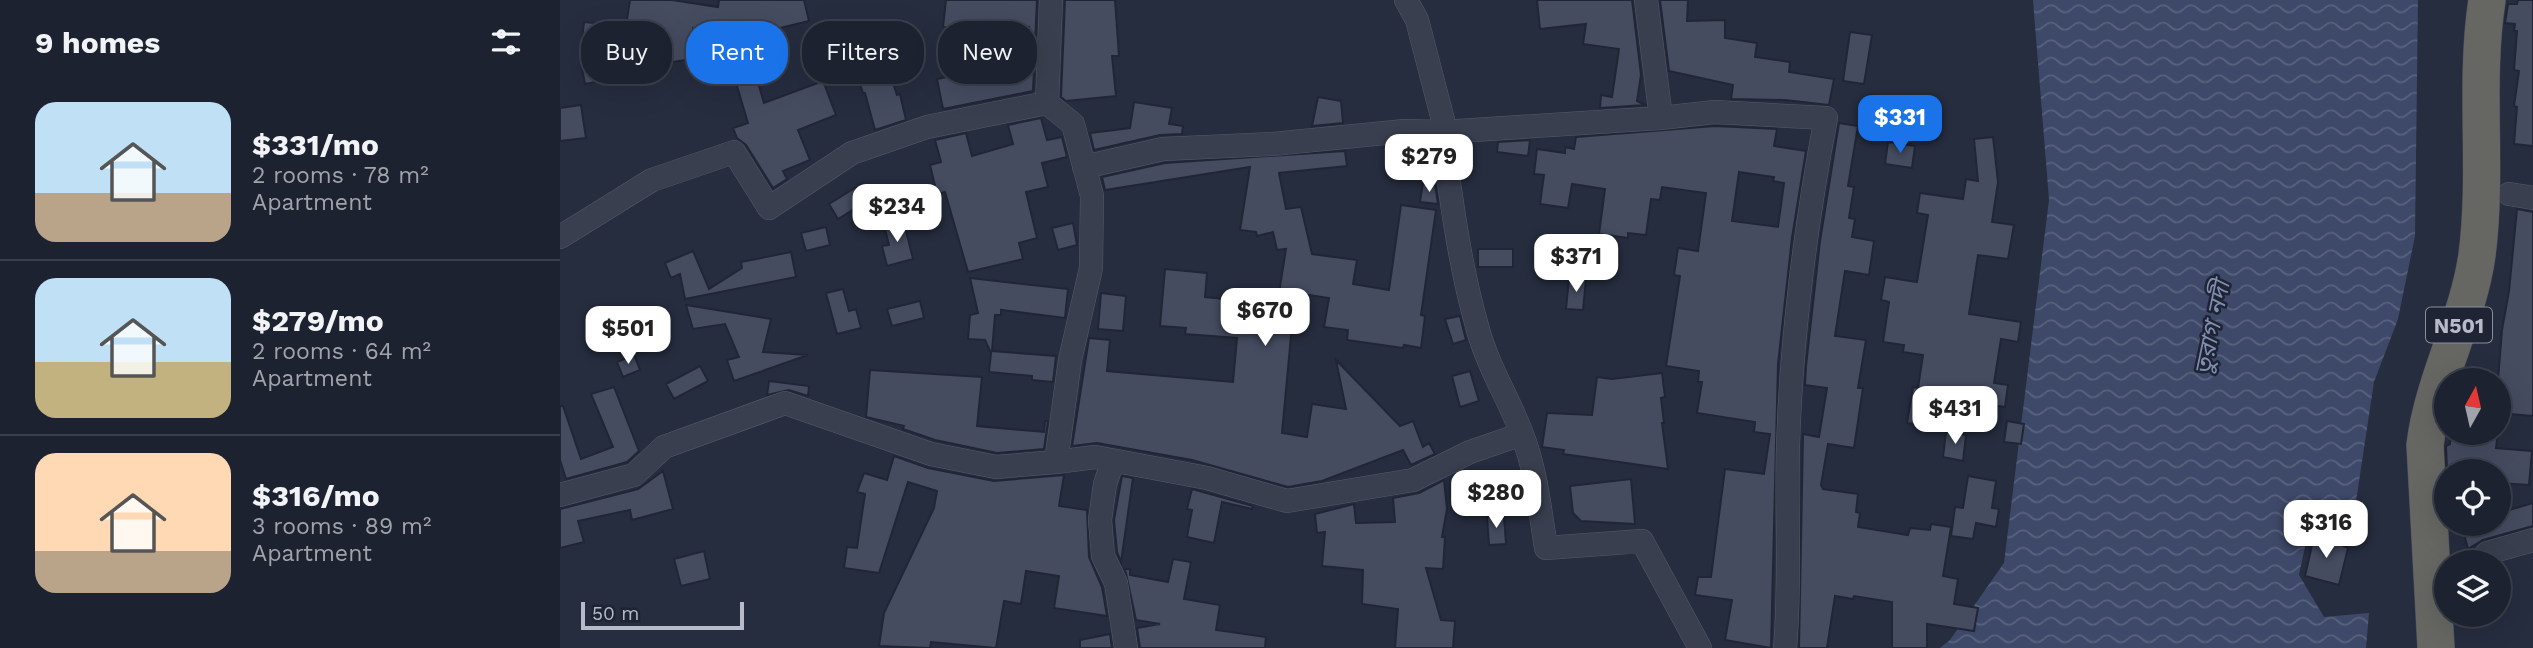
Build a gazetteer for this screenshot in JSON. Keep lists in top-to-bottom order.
{
  "streets": {
    "highway": ["N501"]
  },
  "water": ["তুরাগ নদী"],
  "scale_bar": "50 m",
  "north": "top",
  "page": {
    "heading": "9 homes",
    "chip": [
      "Buy",
      "Rent",
      "Filters",
      "New"
    ],
    "list": [
      {
        "name": "$331/mo",
        "note": "2 rooms · 78 m² · Apartment"
      },
      {
        "name": "$279/mo",
        "note": "2 rooms · 64 m² · Apartment"
      },
      {
        "name": "$316/mo",
        "note": "3 rooms · 89 m² · Apartment"
      }
    ],
    "price": [
      "$331",
      "$279",
      "$234",
      "$371",
      "$670",
      "$501",
      "$431",
      "$280",
      "$316"
    ],
    "scale": "50 m"
  }
}
